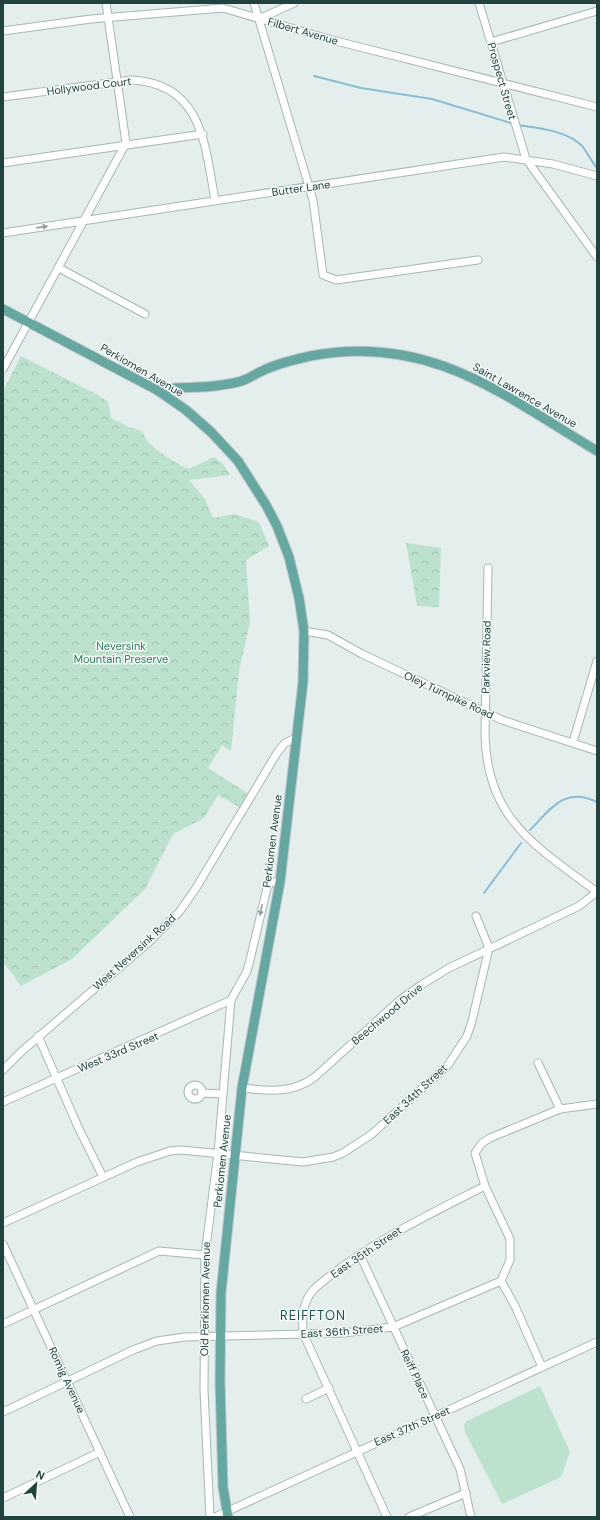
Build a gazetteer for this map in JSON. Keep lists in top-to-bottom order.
{
  "streets": {
    "main road": ["Perkiomen Avenue", "Saint Lawrence Avenue"],
    "street": [
      "Filbert Avenue",
      "Prospect Street",
      "Hollywood Court",
      "Butter Lane",
      "Parkview Road",
      "Oley Turnpike Road",
      "West Neversink Road",
      "Beechwood Drive",
      "West 33rd Street",
      "East 34th Street",
      "East 35th Street",
      "Old Perkiomen Avenue",
      "East 36th Street",
      "Reiff Place",
      "Romig Avenue",
      "East 37th Street"
    ]
  },
  "crossings": [
    ["Filbert Avenue", "Prospect Street"],
    ["Prospect Street", "Butter Lane"],
    ["Hollywood Court", "Butter Lane"],
    ["Perkiomen Avenue", "Saint Lawrence Avenue"],
    ["Perkiomen Avenue", "Oley Turnpike Road"],
    ["Perkiomen Avenue", "West Neversink Road"],
    ["Perkiomen Avenue", "Beechwood Drive"],
    ["Perkiomen Avenue", "East 34th Street"],
    ["Perkiomen Avenue", "Old Perkiomen Avenue"],
    ["Perkiomen Avenue", "East 36th Street"],
    ["Perkiomen Avenue", "East 37th Street"],
    ["Parkview Road", "Oley Turnpike Road"],
    ["Parkview Road", "Beechwood Drive"],
    ["Beechwood Drive", "East 34th Street"],
    ["West 33rd Street", "Old Perkiomen Avenue"],
    ["East 34th Street", "Old Perkiomen Avenue"],
    ["East 35th Street", "East 36th Street"],
    ["East 35th Street", "Reiff Place"],
    ["Old Perkiomen Avenue", "East 36th Street"],
    ["East 36th Street", "Reiff Place"],
    ["East 36th Street", "Romig Avenue"],
    ["Reiff Place", "East 37th Street"]
  ],
  "districts": ["REIFFTON"],
  "parks": ["Neversink Mountain Preserve"],
  "north": "top right"
}
